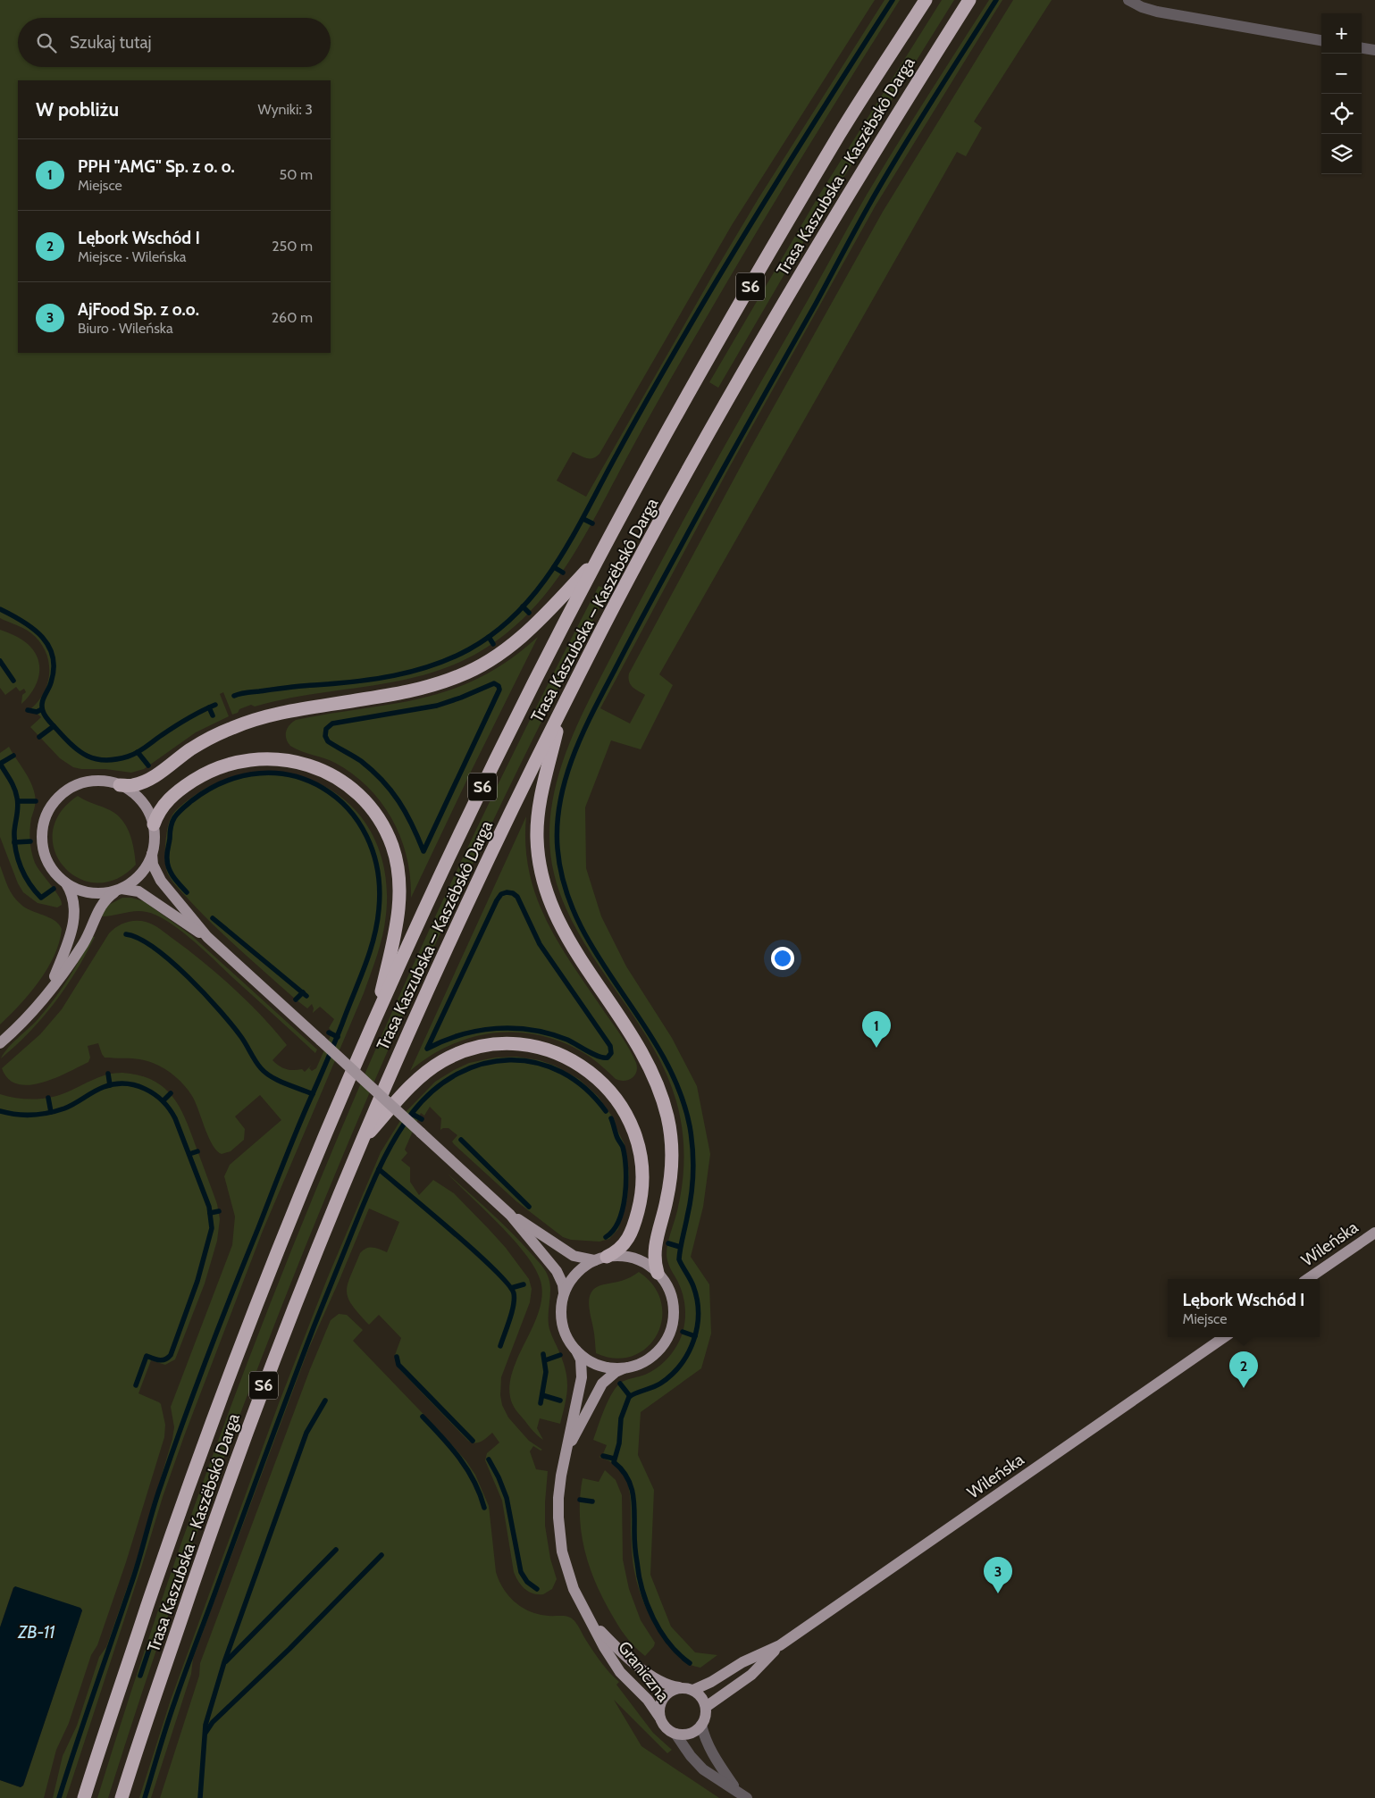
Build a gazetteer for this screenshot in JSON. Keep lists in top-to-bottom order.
{
  "streets": {
    "highway": ["Trasa Kaszubska – Kaszëbskô Darga", "S6"],
    "main road": ["Wileńska", "Graniczna"]
  },
  "crossings": [
    ["Wileńska", "Graniczna"]
  ],
  "water": ["ZB-11"],
  "page": {
    "map_buttons": ["+", "−"],
    "search": "Szukaj tutaj",
    "heading": ["W pobliżu", "Wyniki: 3"],
    "list": [
      {
        "mark": "1",
        "name": "PPH \"AMG\" Sp. z o. o.",
        "note": "Miejsce",
        "value": "50 m"
      },
      {
        "mark": "2",
        "name": "Lębork Wschód I",
        "note": "Miejsce · Wileńska",
        "value": "250 m"
      },
      {
        "mark": "3",
        "name": "AjFood Sp. z o.o.",
        "note": "Biuro · Wileńska",
        "value": "260 m"
      }
    ],
    "pins": ["1", "2", "3"],
    "popup": ["Lębork Wschód I", "Miejsce"]
  }
}
